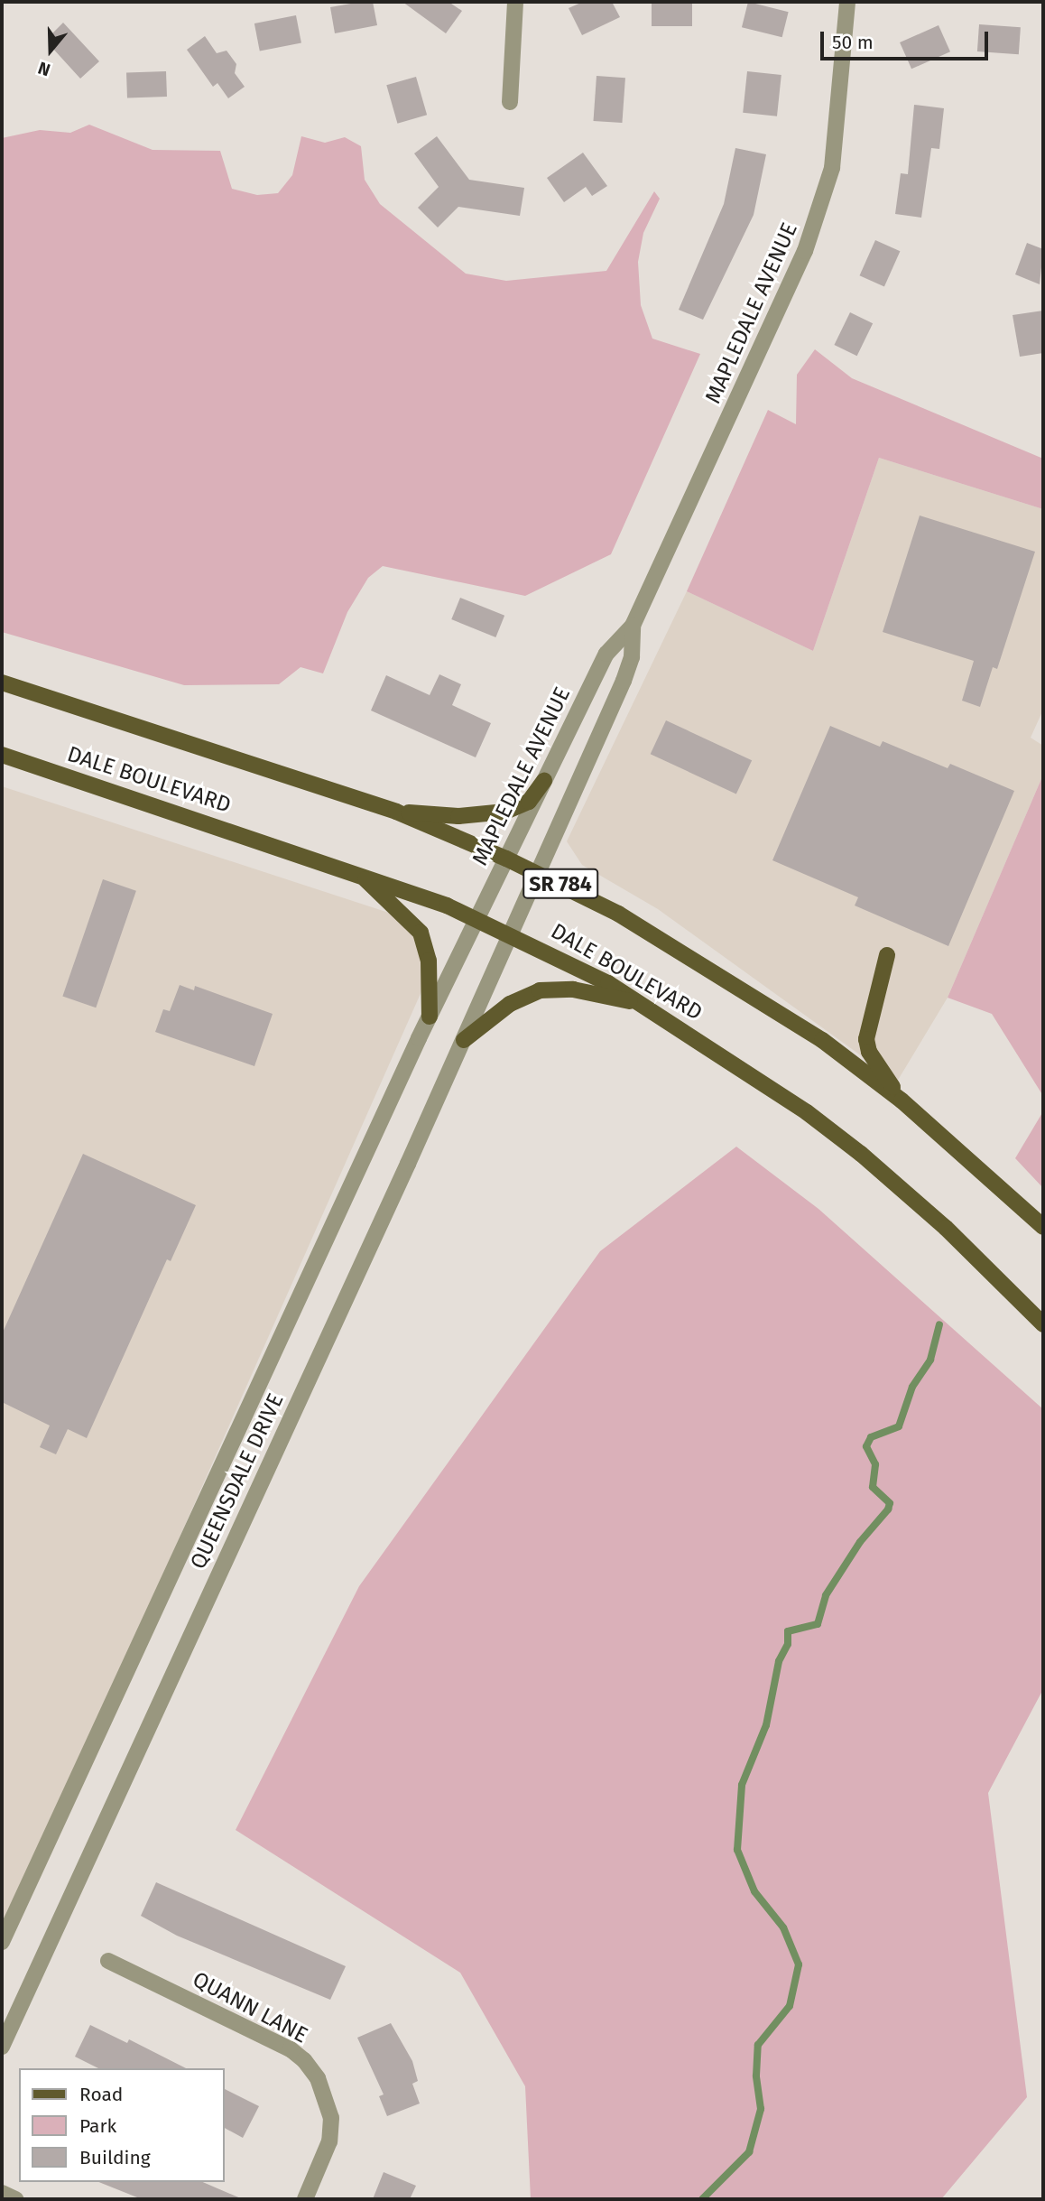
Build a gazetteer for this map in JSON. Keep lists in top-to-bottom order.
{
  "streets": {
    "main road": ["DALE BOULEVARD", "SR 784"],
    "street": ["MAPLEDALE AVENUE", "QUEENSDALE DRIVE", "QUANN LANE"]
  },
  "crossings": [
    ["MAPLEDALE AVENUE", "DALE BOULEVARD"],
    ["MAPLEDALE AVENUE", "QUEENSDALE DRIVE"],
    ["DALE BOULEVARD", "QUEENSDALE DRIVE"]
  ],
  "legend": ["Road", "Park", "Building"],
  "scale_bar": "50 m",
  "north": "bottom"
}
